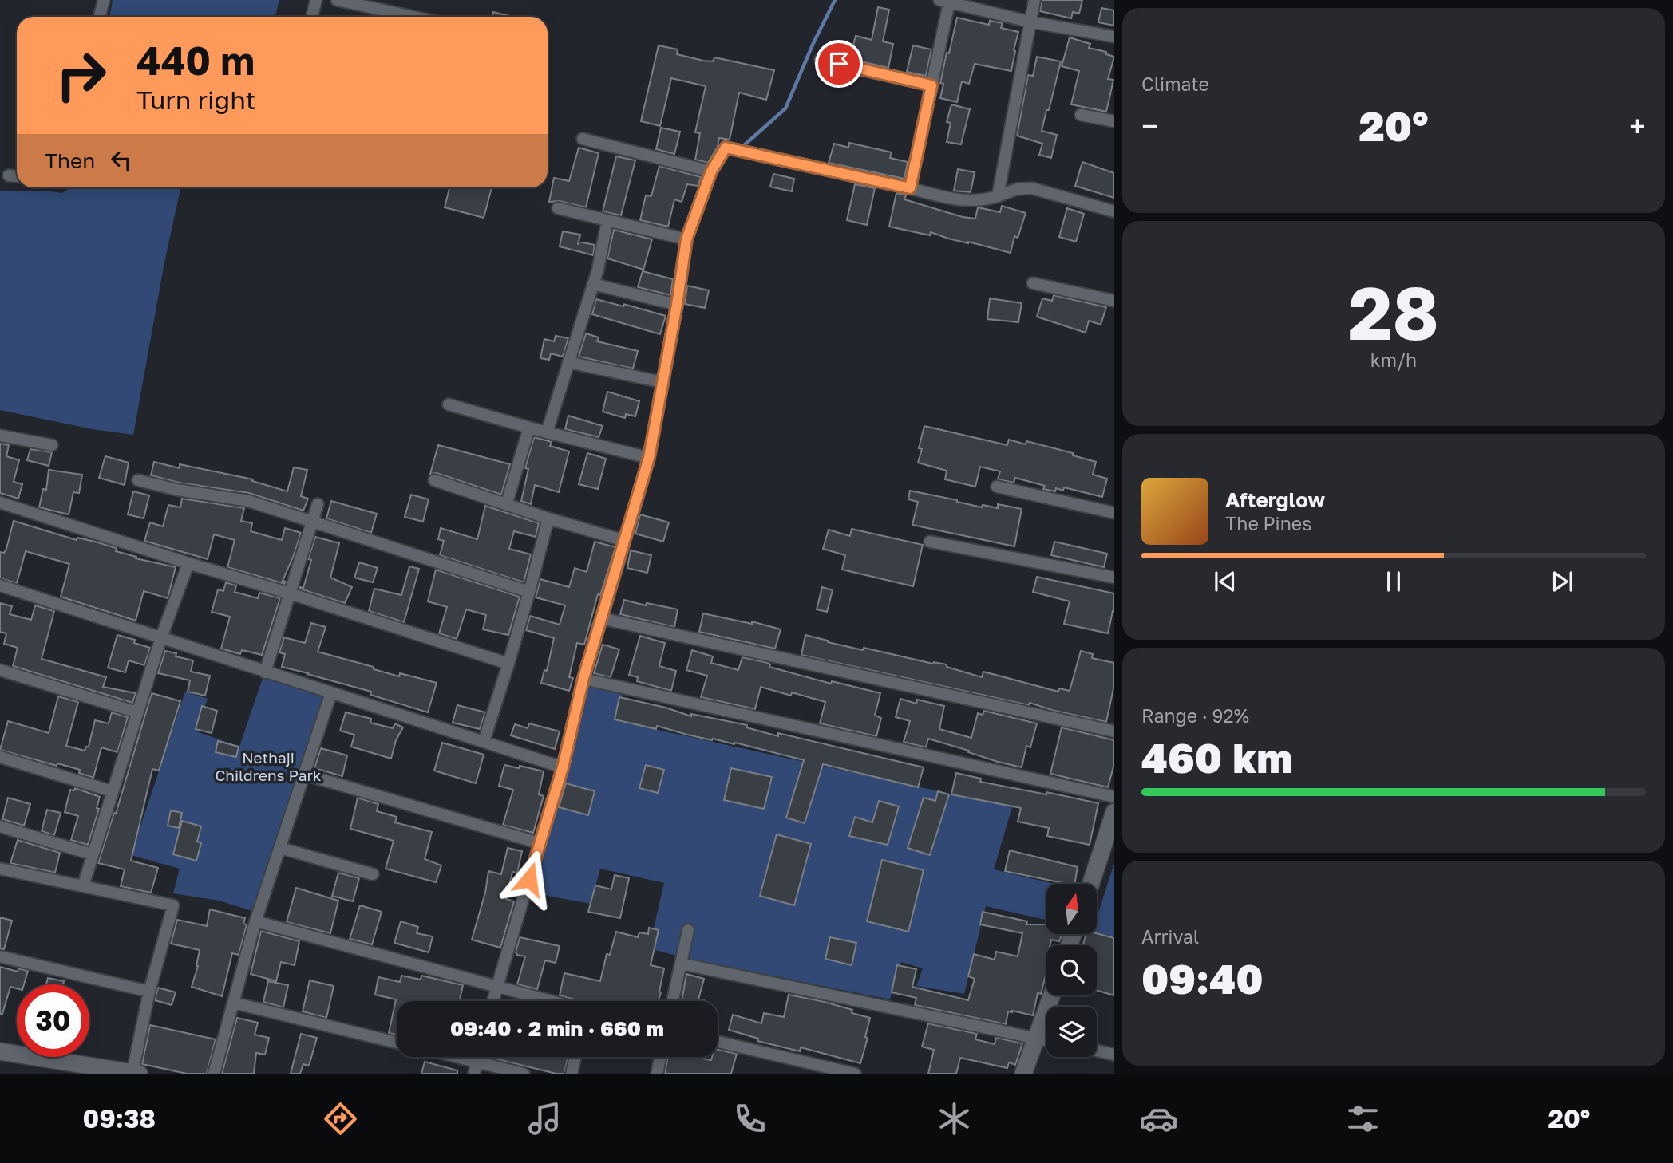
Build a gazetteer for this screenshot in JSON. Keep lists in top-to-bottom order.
{
  "parks": ["Nethaji Childrens Park"],
  "north": "top",
  "page": {
    "tile": [
      "Climate",
      ["28", "km/h"],
      ["Range · 92%", "460 km"],
      ["Arrival", "09:40"]
    ],
    "turn": ["440 m", "Turn right"],
    "heat": ["−", "20°", "+"],
    "then": "Then",
    "song": ["Afterglow", "The Pines"],
    "limit": "30",
    "trip": "09:40 · 2 min · 660 m",
    "tabs": ["09:38", "20°"]
  }
}
